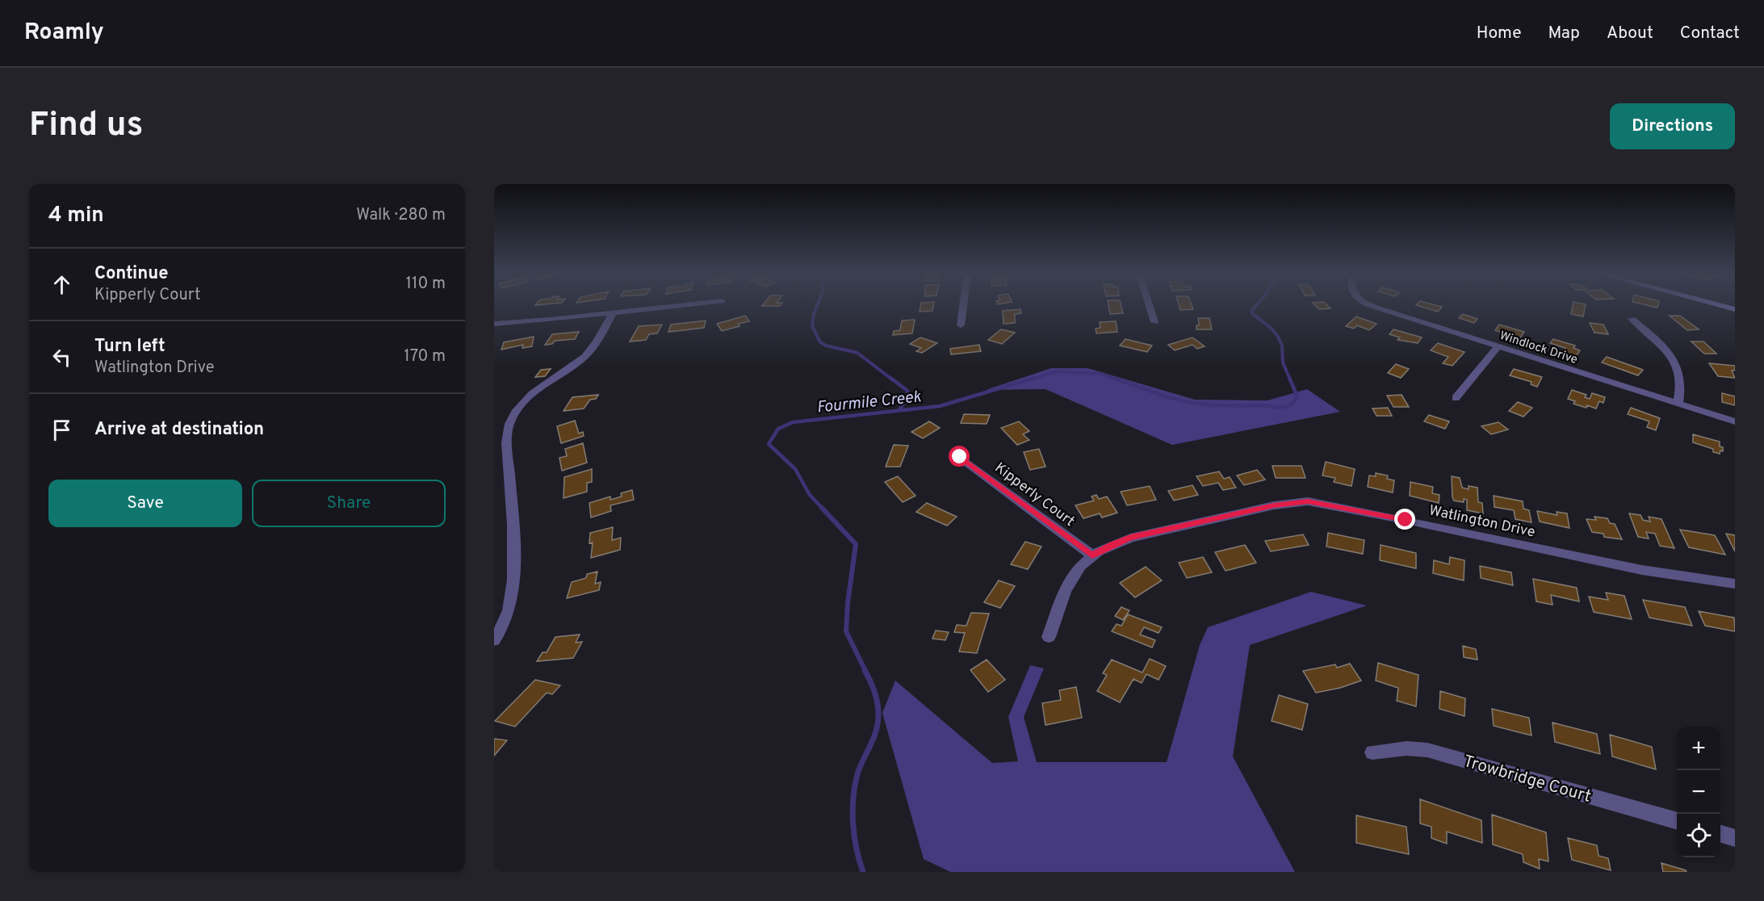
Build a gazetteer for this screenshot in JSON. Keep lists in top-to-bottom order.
{
  "streets": {
    "street": [
      "Windlock Drive",
      "Kipperly Court",
      "Watlington Drive",
      "Trowbridge Court"
    ]
  },
  "crossings": [
    ["Kipperly Court", "Watlington Drive"]
  ],
  "water": ["Fourmile Creek"],
  "page": {
    "header": "Roamly",
    "nav": [
      "Home",
      "Map",
      "About",
      "Contact"
    ],
    "buttons": [
      "Directions",
      ["Save", "Share"]
    ],
    "title": "Find us",
    "heading": ["4 min", "Walk · 280 m"],
    "list": [
      ["Continue", "Kipperly Court", "110 m"],
      ["Turn left", "Watlington Drive", "170 m"],
      "Arrive at destination"
    ],
    "map_buttons": ["+", "−"]
  }
}
